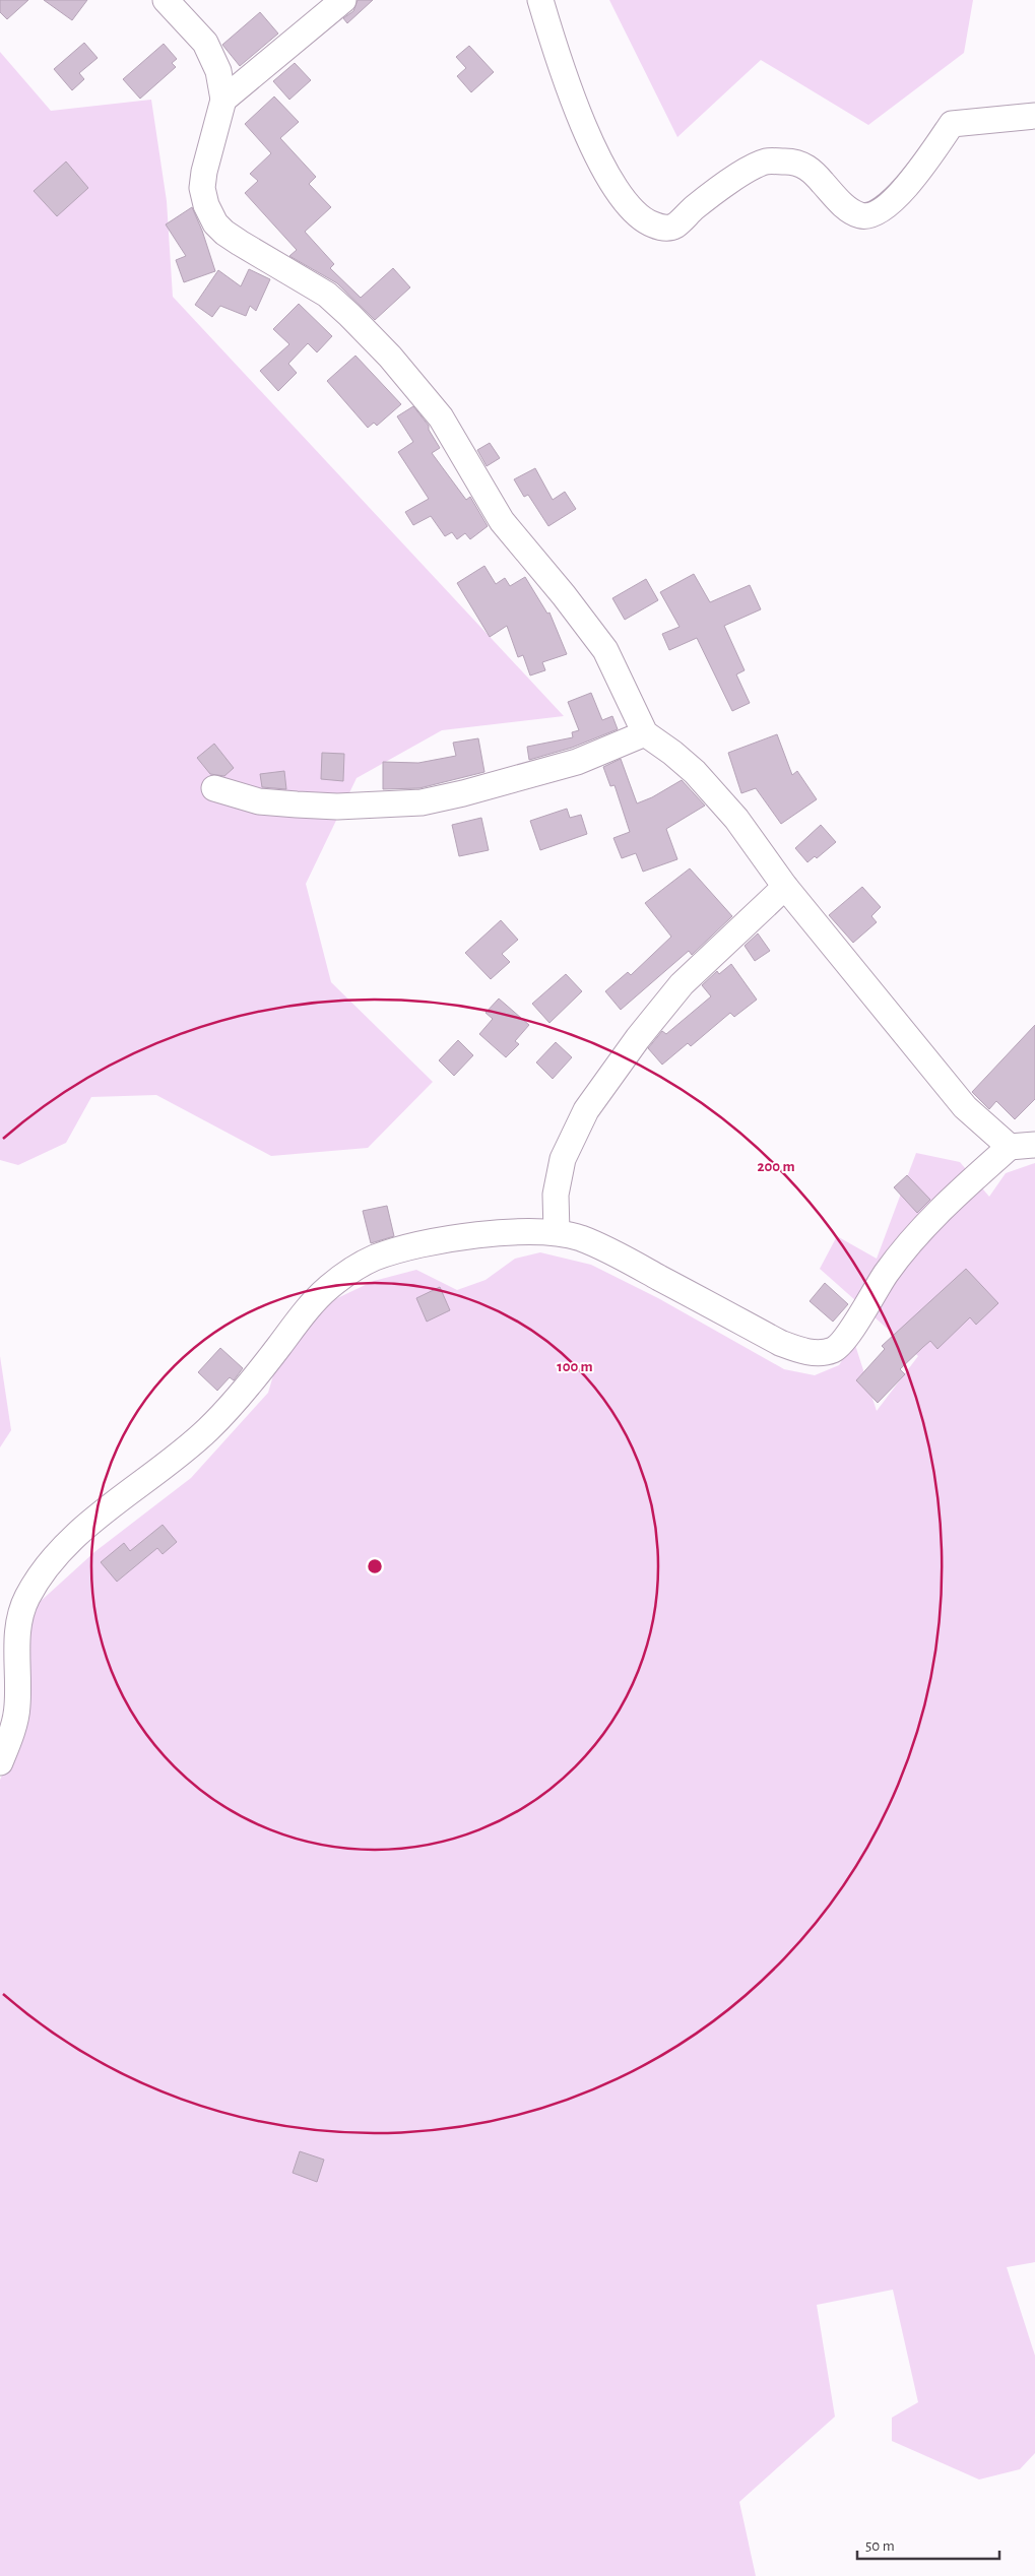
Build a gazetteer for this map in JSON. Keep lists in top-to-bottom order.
{
  "scale_bar": "50 m",
  "rings": ["200 m", "100 m"]
}
